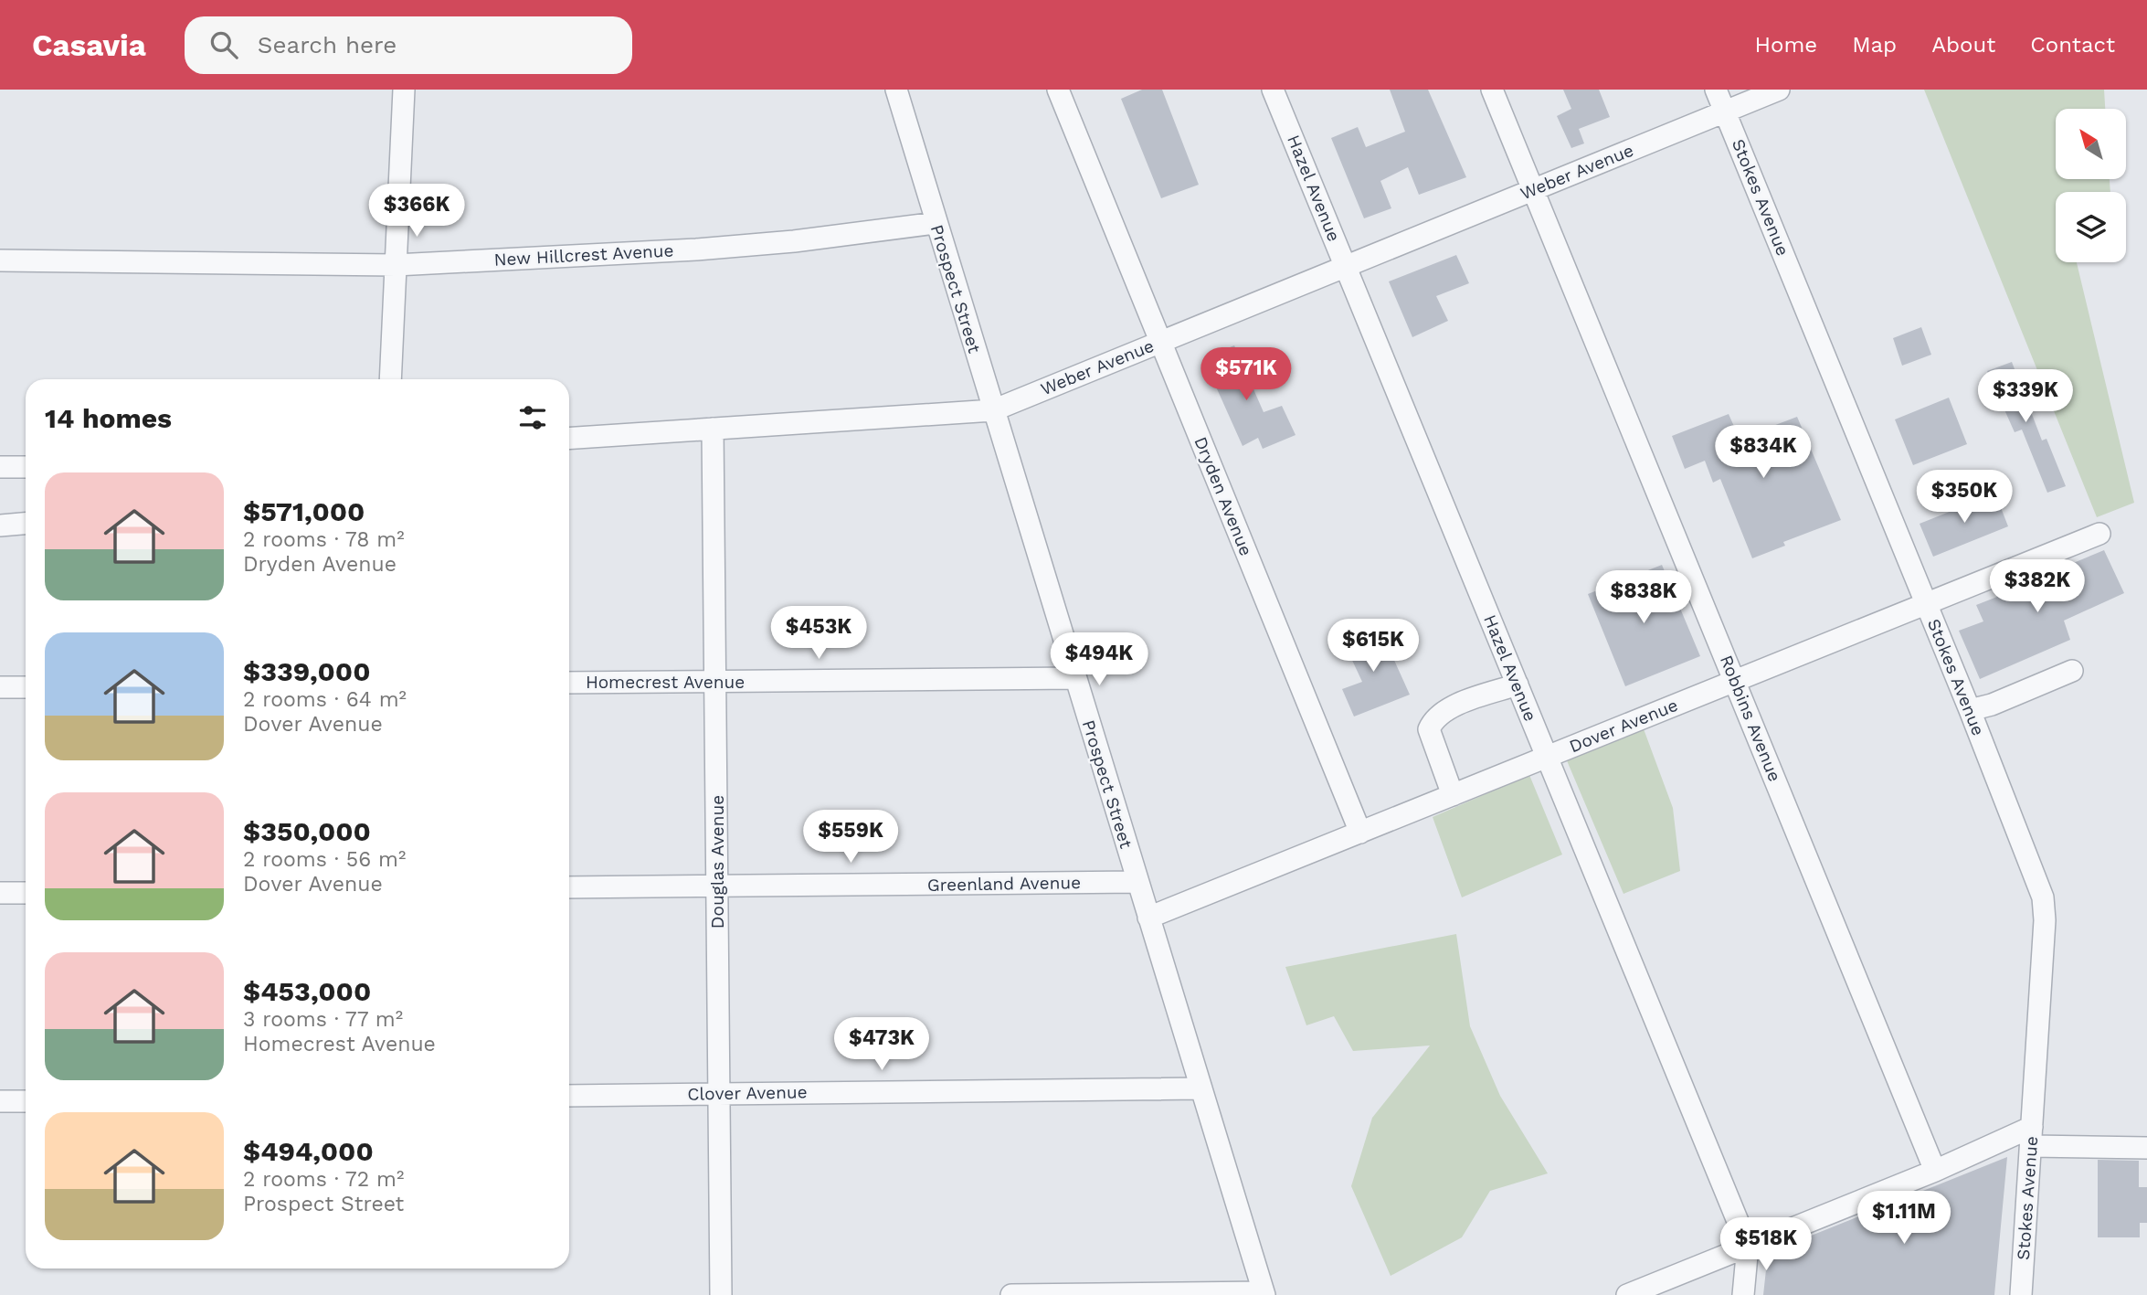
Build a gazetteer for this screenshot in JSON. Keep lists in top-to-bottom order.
{
  "streets": {
    "street": [
      "Weber Avenue",
      "Hazel Avenue",
      "Stokes Avenue",
      "New Hillcrest Avenue",
      "Prospect Street",
      "Dryden Avenue",
      "Homecrest Avenue",
      "Robbins Avenue",
      "Dover Avenue",
      "Douglas Avenue",
      "Greenland Avenue",
      "Clover Avenue"
    ]
  },
  "crossings": [
    ["Weber Avenue", "Hazel Avenue"],
    ["Weber Avenue", "Stokes Avenue"],
    ["Weber Avenue", "Prospect Street"],
    ["Weber Avenue", "Dryden Avenue"],
    ["Weber Avenue", "Robbins Avenue"],
    ["Weber Avenue", "Douglas Avenue"],
    ["Hazel Avenue", "Dover Avenue"],
    ["Stokes Avenue", "Dover Avenue"],
    ["New Hillcrest Avenue", "Prospect Street"],
    ["Prospect Street", "Homecrest Avenue"],
    ["Prospect Street", "Dover Avenue"],
    ["Prospect Street", "Greenland Avenue"],
    ["Prospect Street", "Clover Avenue"],
    ["Dryden Avenue", "Dover Avenue"],
    ["Homecrest Avenue", "Douglas Avenue"],
    ["Robbins Avenue", "Dover Avenue"],
    ["Douglas Avenue", "Greenland Avenue"],
    ["Douglas Avenue", "Clover Avenue"]
  ],
  "north": "top left",
  "page": {
    "header": "Casavia",
    "search": "Search here",
    "nav": [
      "Home",
      "Map",
      "About",
      "Contact"
    ],
    "price": [
      "$366K",
      "$571K",
      "$339K",
      "$834K",
      "$350K",
      "$382K",
      "$838K",
      "$453K",
      "$615K",
      "$494K",
      "$559K",
      "$473K",
      "$1.11M",
      "$518K"
    ],
    "heading": "14 homes",
    "list": [
      {
        "name": "$571,000",
        "note": "2 rooms · 78 m² · Dryden Avenue"
      },
      {
        "name": "$339,000",
        "note": "2 rooms · 64 m² · Dover Avenue"
      },
      {
        "name": "$350,000",
        "note": "2 rooms · 56 m² · Dover Avenue"
      },
      {
        "name": "$453,000",
        "note": "3 rooms · 77 m² · Homecrest Avenue"
      },
      {
        "name": "$494,000",
        "note": "2 rooms · 72 m² · Prospect Street"
      }
    ]
  }
}
